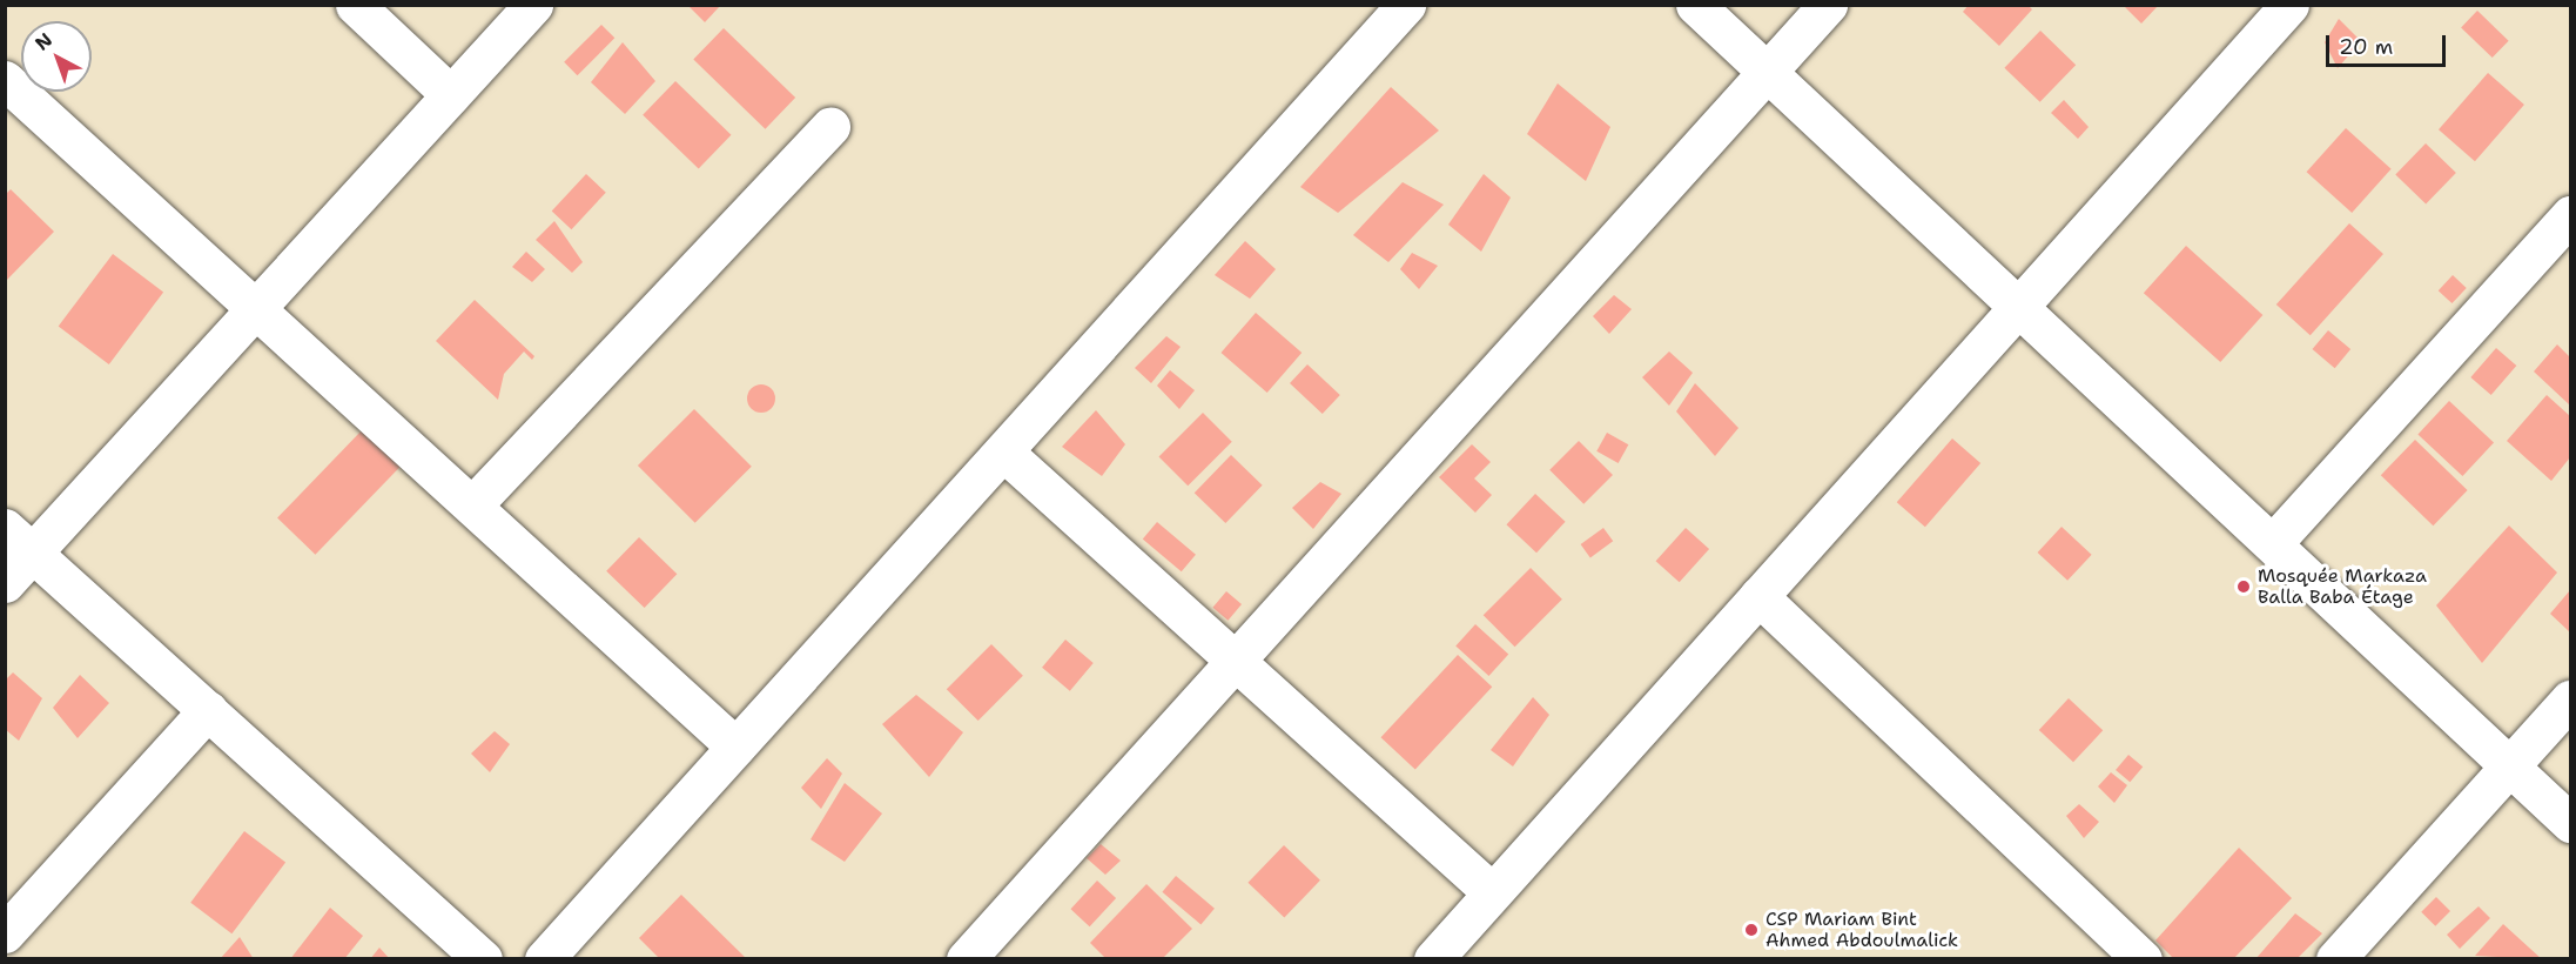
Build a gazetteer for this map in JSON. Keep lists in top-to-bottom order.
{
  "places": ["Mosquée Markaza Balla Baba Étage", "CSP Mariam Bint Ahmed Abdoulmalick"],
  "scale_bar": "20 m",
  "north": "top left"
}
